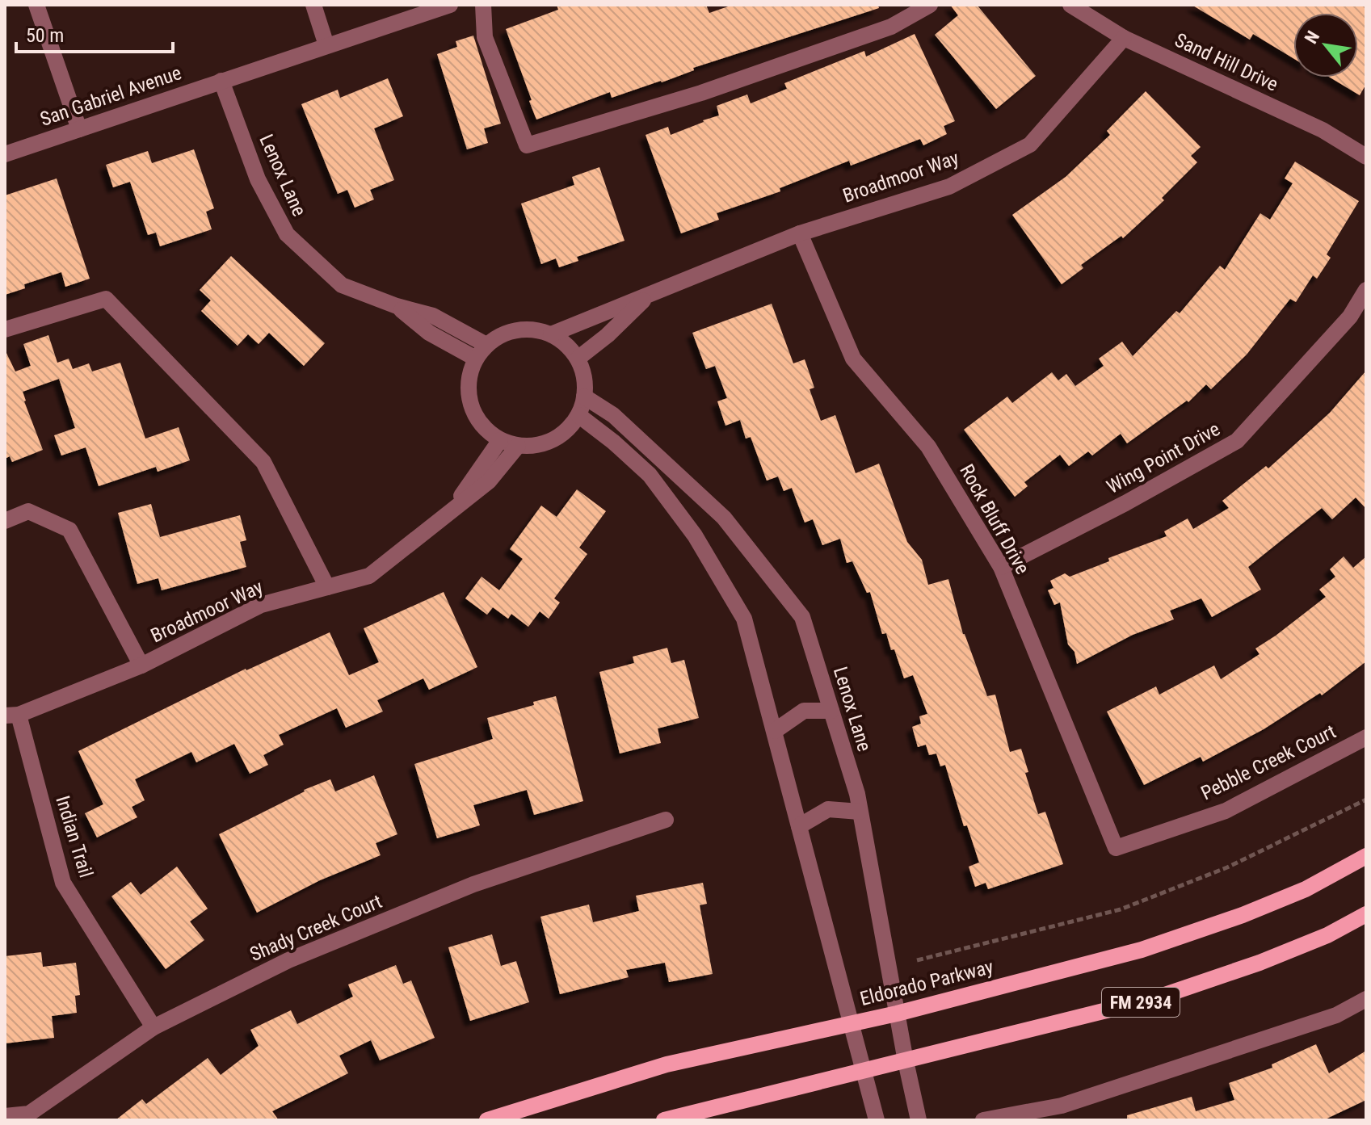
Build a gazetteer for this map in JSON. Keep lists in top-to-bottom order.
{
  "streets": {
    "main road": ["Eldorado Parkway", "FM 2934"],
    "street": [
      "Sand Hill Drive",
      "San Gabriel Avenue",
      "Lenox Lane",
      "Broadmoor Way",
      "Wing Point Drive",
      "Rock Bluff Drive",
      "Pebble Creek Court",
      "Indian Trail",
      "Shady Creek Court"
    ]
  },
  "crossings": [
    ["Sand Hill Drive", "Broadmoor Way"],
    ["San Gabriel Avenue", "Lenox Lane"],
    ["Lenox Lane", "Broadmoor Way"],
    ["Lenox Lane", "Eldorado Parkway"],
    ["Lenox Lane", "FM 2934"],
    ["Broadmoor Way", "Rock Bluff Drive"],
    ["Broadmoor Way", "Indian Trail"],
    ["Wing Point Drive", "Rock Bluff Drive"],
    ["Rock Bluff Drive", "Pebble Creek Court"],
    ["Indian Trail", "Shady Creek Court"]
  ],
  "scale_bar": "50 m",
  "north": "top left"
}
